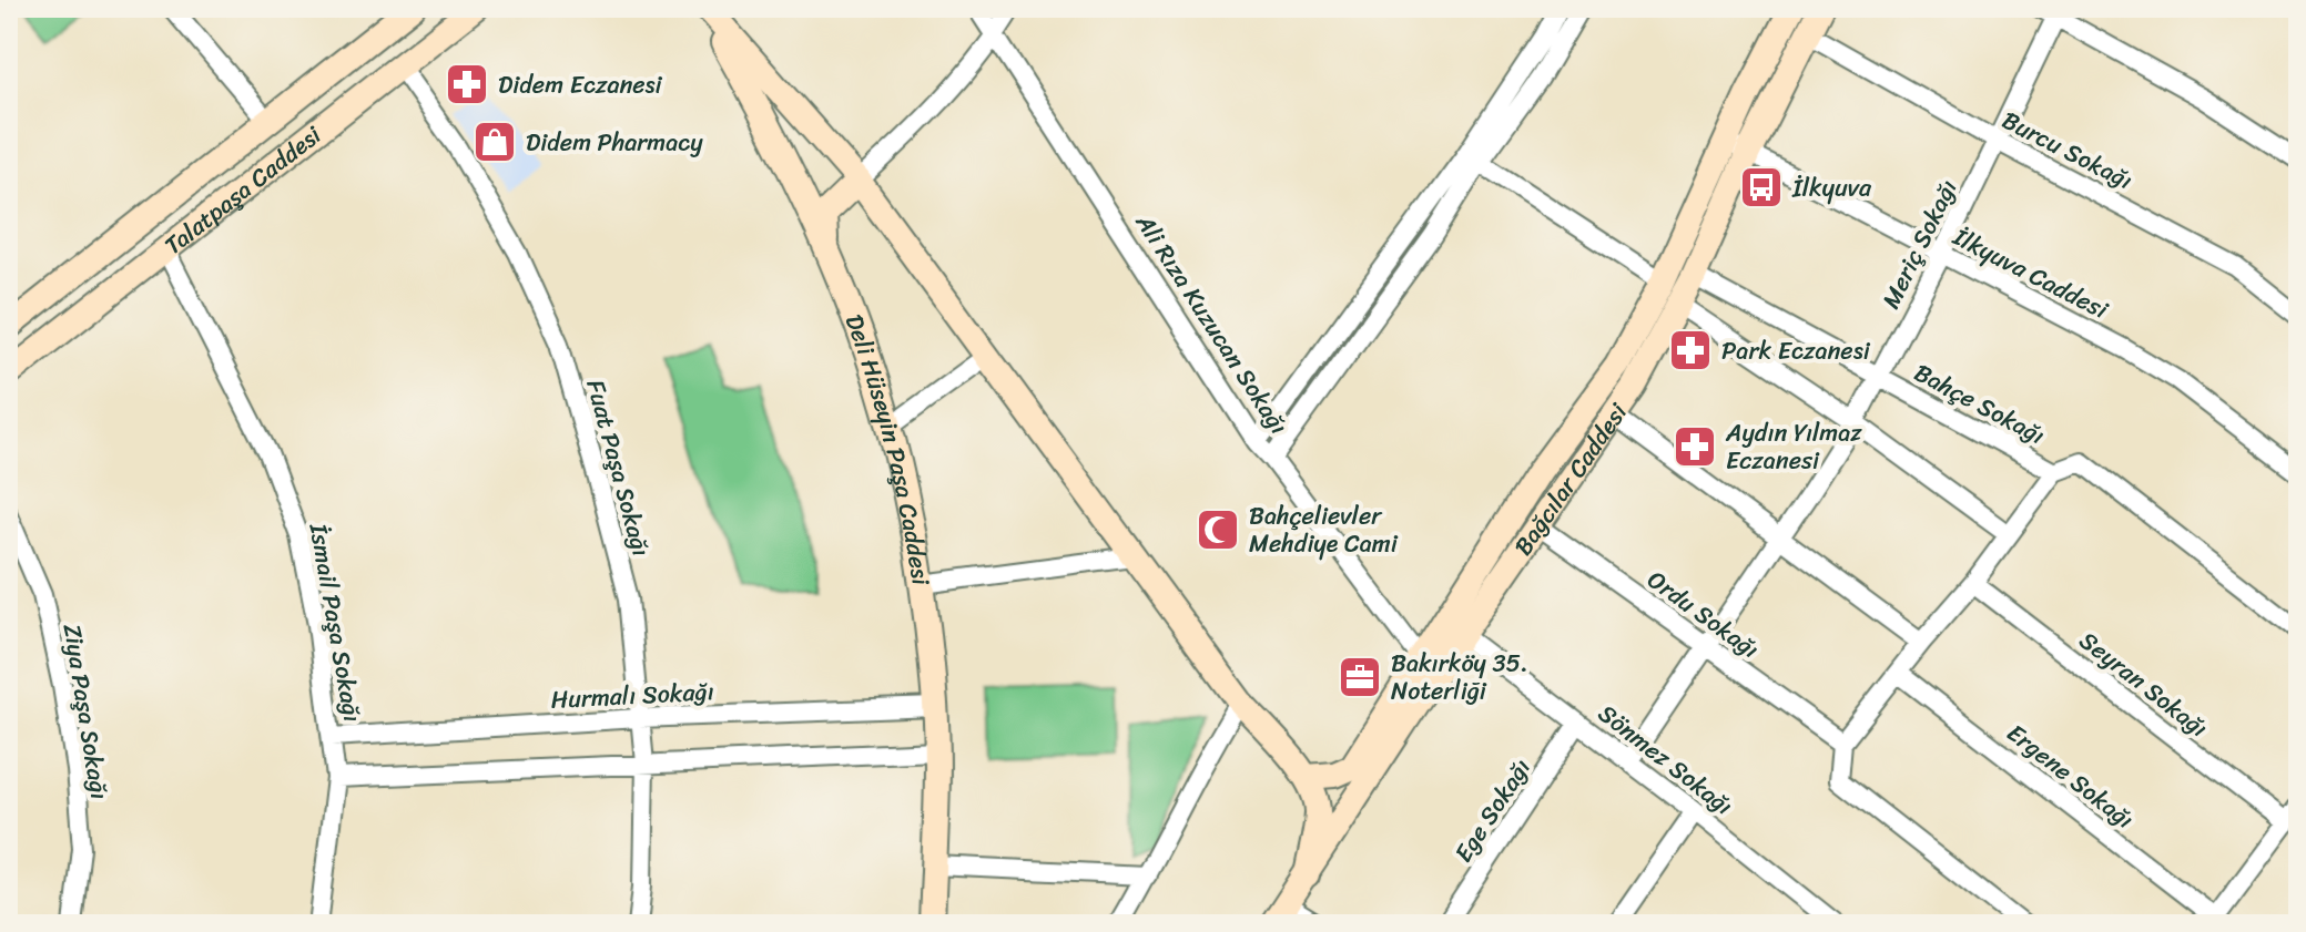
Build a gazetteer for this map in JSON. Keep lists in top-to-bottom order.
{
  "streets": {
    "main road": ["Talatpaşa Caddesi", "Deli Hüseyin Paşa Caddesi", "Bağcılar Caddesi"],
    "street": [
      "Burcu Sokağı",
      "Meriç Sokağı",
      "İlkyuva Caddesi",
      "Ali Rıza Kuzucan Sokağı",
      "Bahçe Sokağı",
      "Fuat Paşa Sokağı",
      "Ordu Sokağı",
      "İsmail Paşa Sokağı",
      "Seyran Sokağı",
      "Hurmalı Sokağı",
      "Ziya Paşa Sokağı",
      "Sönmez Sokağı",
      "Ergene Sokağı",
      "Ege Sokağı"
    ]
  },
  "crossings": [
    ["Burcu Sokağı", "Meriç Sokağı"],
    ["Burcu Sokağı", "Bağcılar Caddesi"],
    ["Talatpaşa Caddesi", "Fuat Paşa Sokağı"],
    ["Talatpaşa Caddesi", "İsmail Paşa Sokağı"],
    ["Meriç Sokağı", "İlkyuva Caddesi"],
    ["Meriç Sokağı", "Bahçe Sokağı"],
    ["Meriç Sokağı", "Ordu Sokağı"],
    ["Meriç Sokağı", "Sönmez Sokağı"],
    ["İlkyuva Caddesi", "Bağcılar Caddesi"],
    ["Bahçe Sokağı", "Bağcılar Caddesi"],
    ["Deli Hüseyin Paşa Caddesi", "Hurmalı Sokağı"],
    ["Fuat Paşa Sokağı", "Hurmalı Sokağı"],
    ["Bağcılar Caddesi", "Ordu Sokağı"],
    ["Bağcılar Caddesi", "Sönmez Sokağı"],
    ["İsmail Paşa Sokağı", "Hurmalı Sokağı"],
    ["Sönmez Sokağı", "Ege Sokağı"]
  ],
  "places": {
    "pharmacy": ["Didem Eczanesi", "Park Eczanesi", "Aydın Yılmaz Eczanesi"],
    "shop": ["Didem Pharmacy"],
    "bus stop": ["İlkyuva"],
    "mosque": ["Bahçelievler Mehdiye Cami"],
    "office": ["Bakırköy 35. Noterliği"]
  }
}
